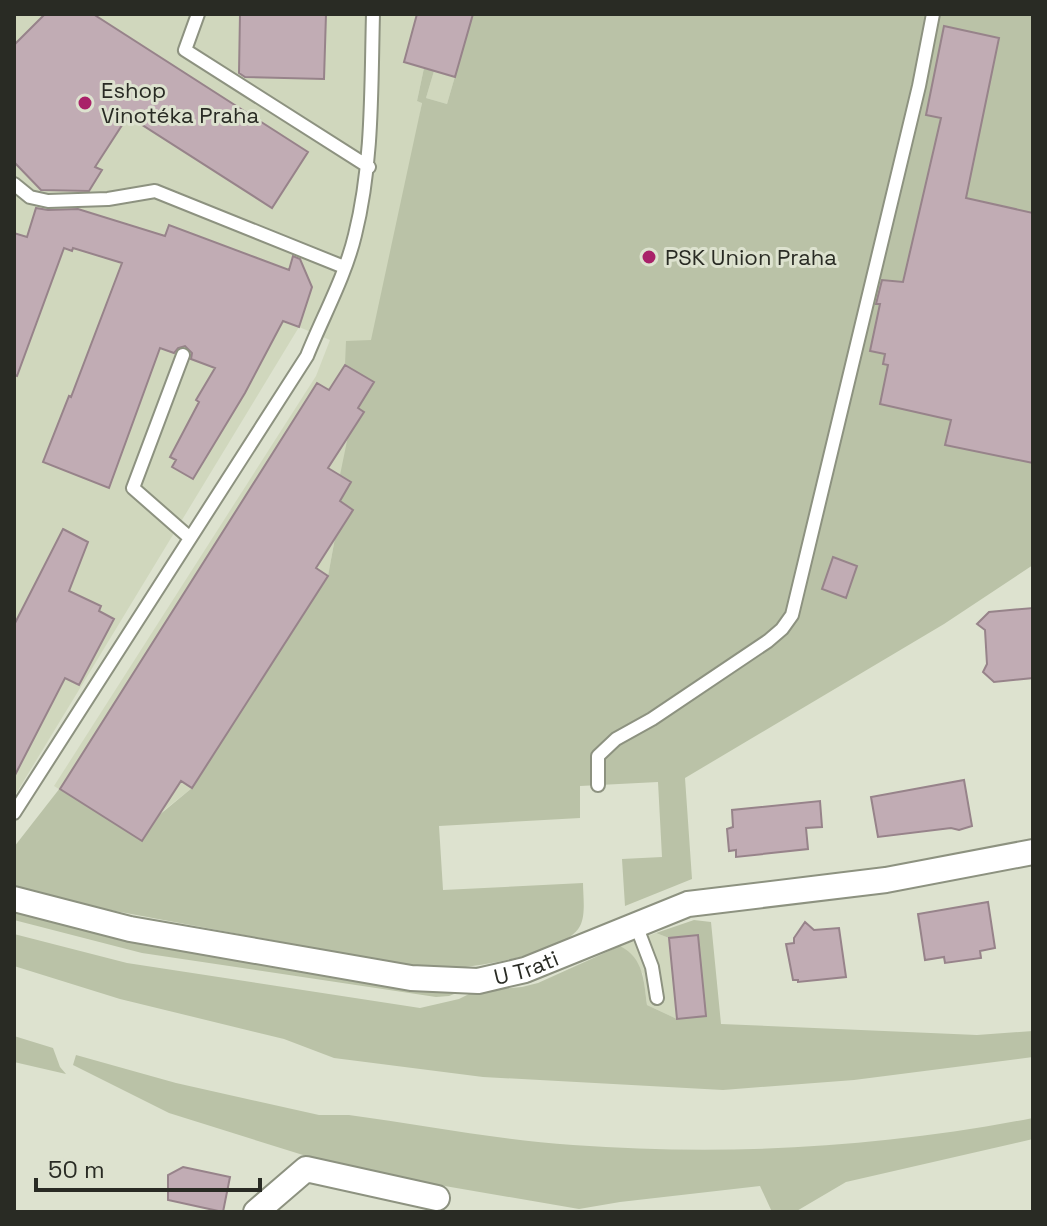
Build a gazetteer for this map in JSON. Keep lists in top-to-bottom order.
{
  "streets": {
    "street": ["U Trati"]
  },
  "places": ["Eshop Vinotéka Praha", "PSK Union Praha"],
  "scale_bar": "50 m"
}
